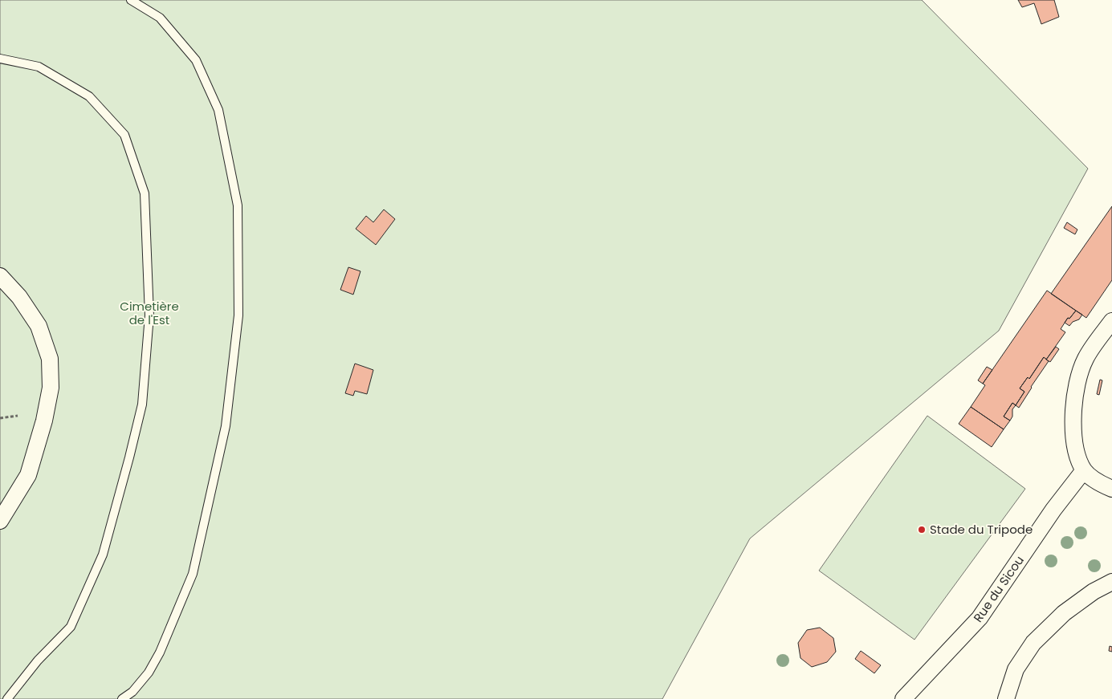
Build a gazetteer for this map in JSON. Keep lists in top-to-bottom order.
{
  "streets": {
    "street": ["Rue du Sicou"]
  },
  "parks": ["Cimetière de l'Est"],
  "places": ["Stade du Tripode"]
}
